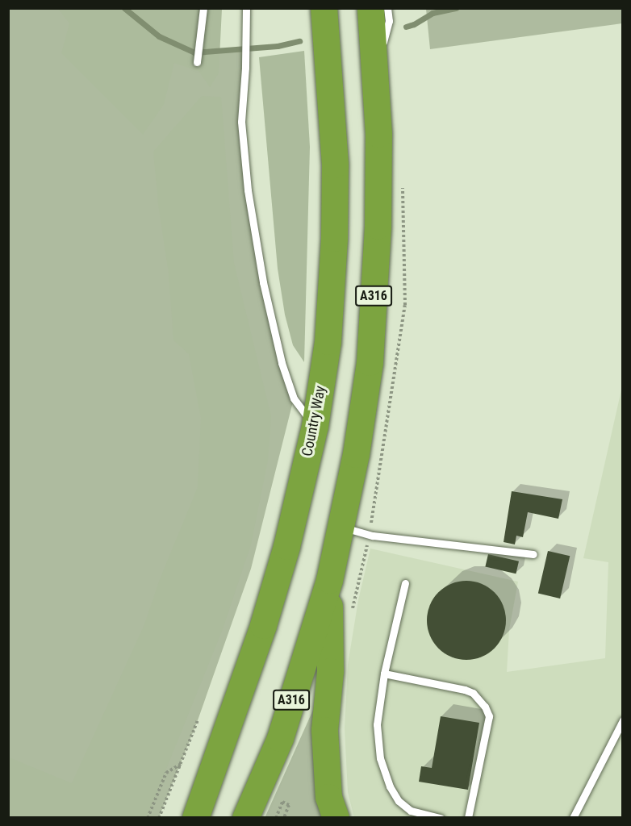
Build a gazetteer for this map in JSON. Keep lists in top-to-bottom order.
{
  "streets": {
    "highway": ["A316", "Country Way"]
  }
}
